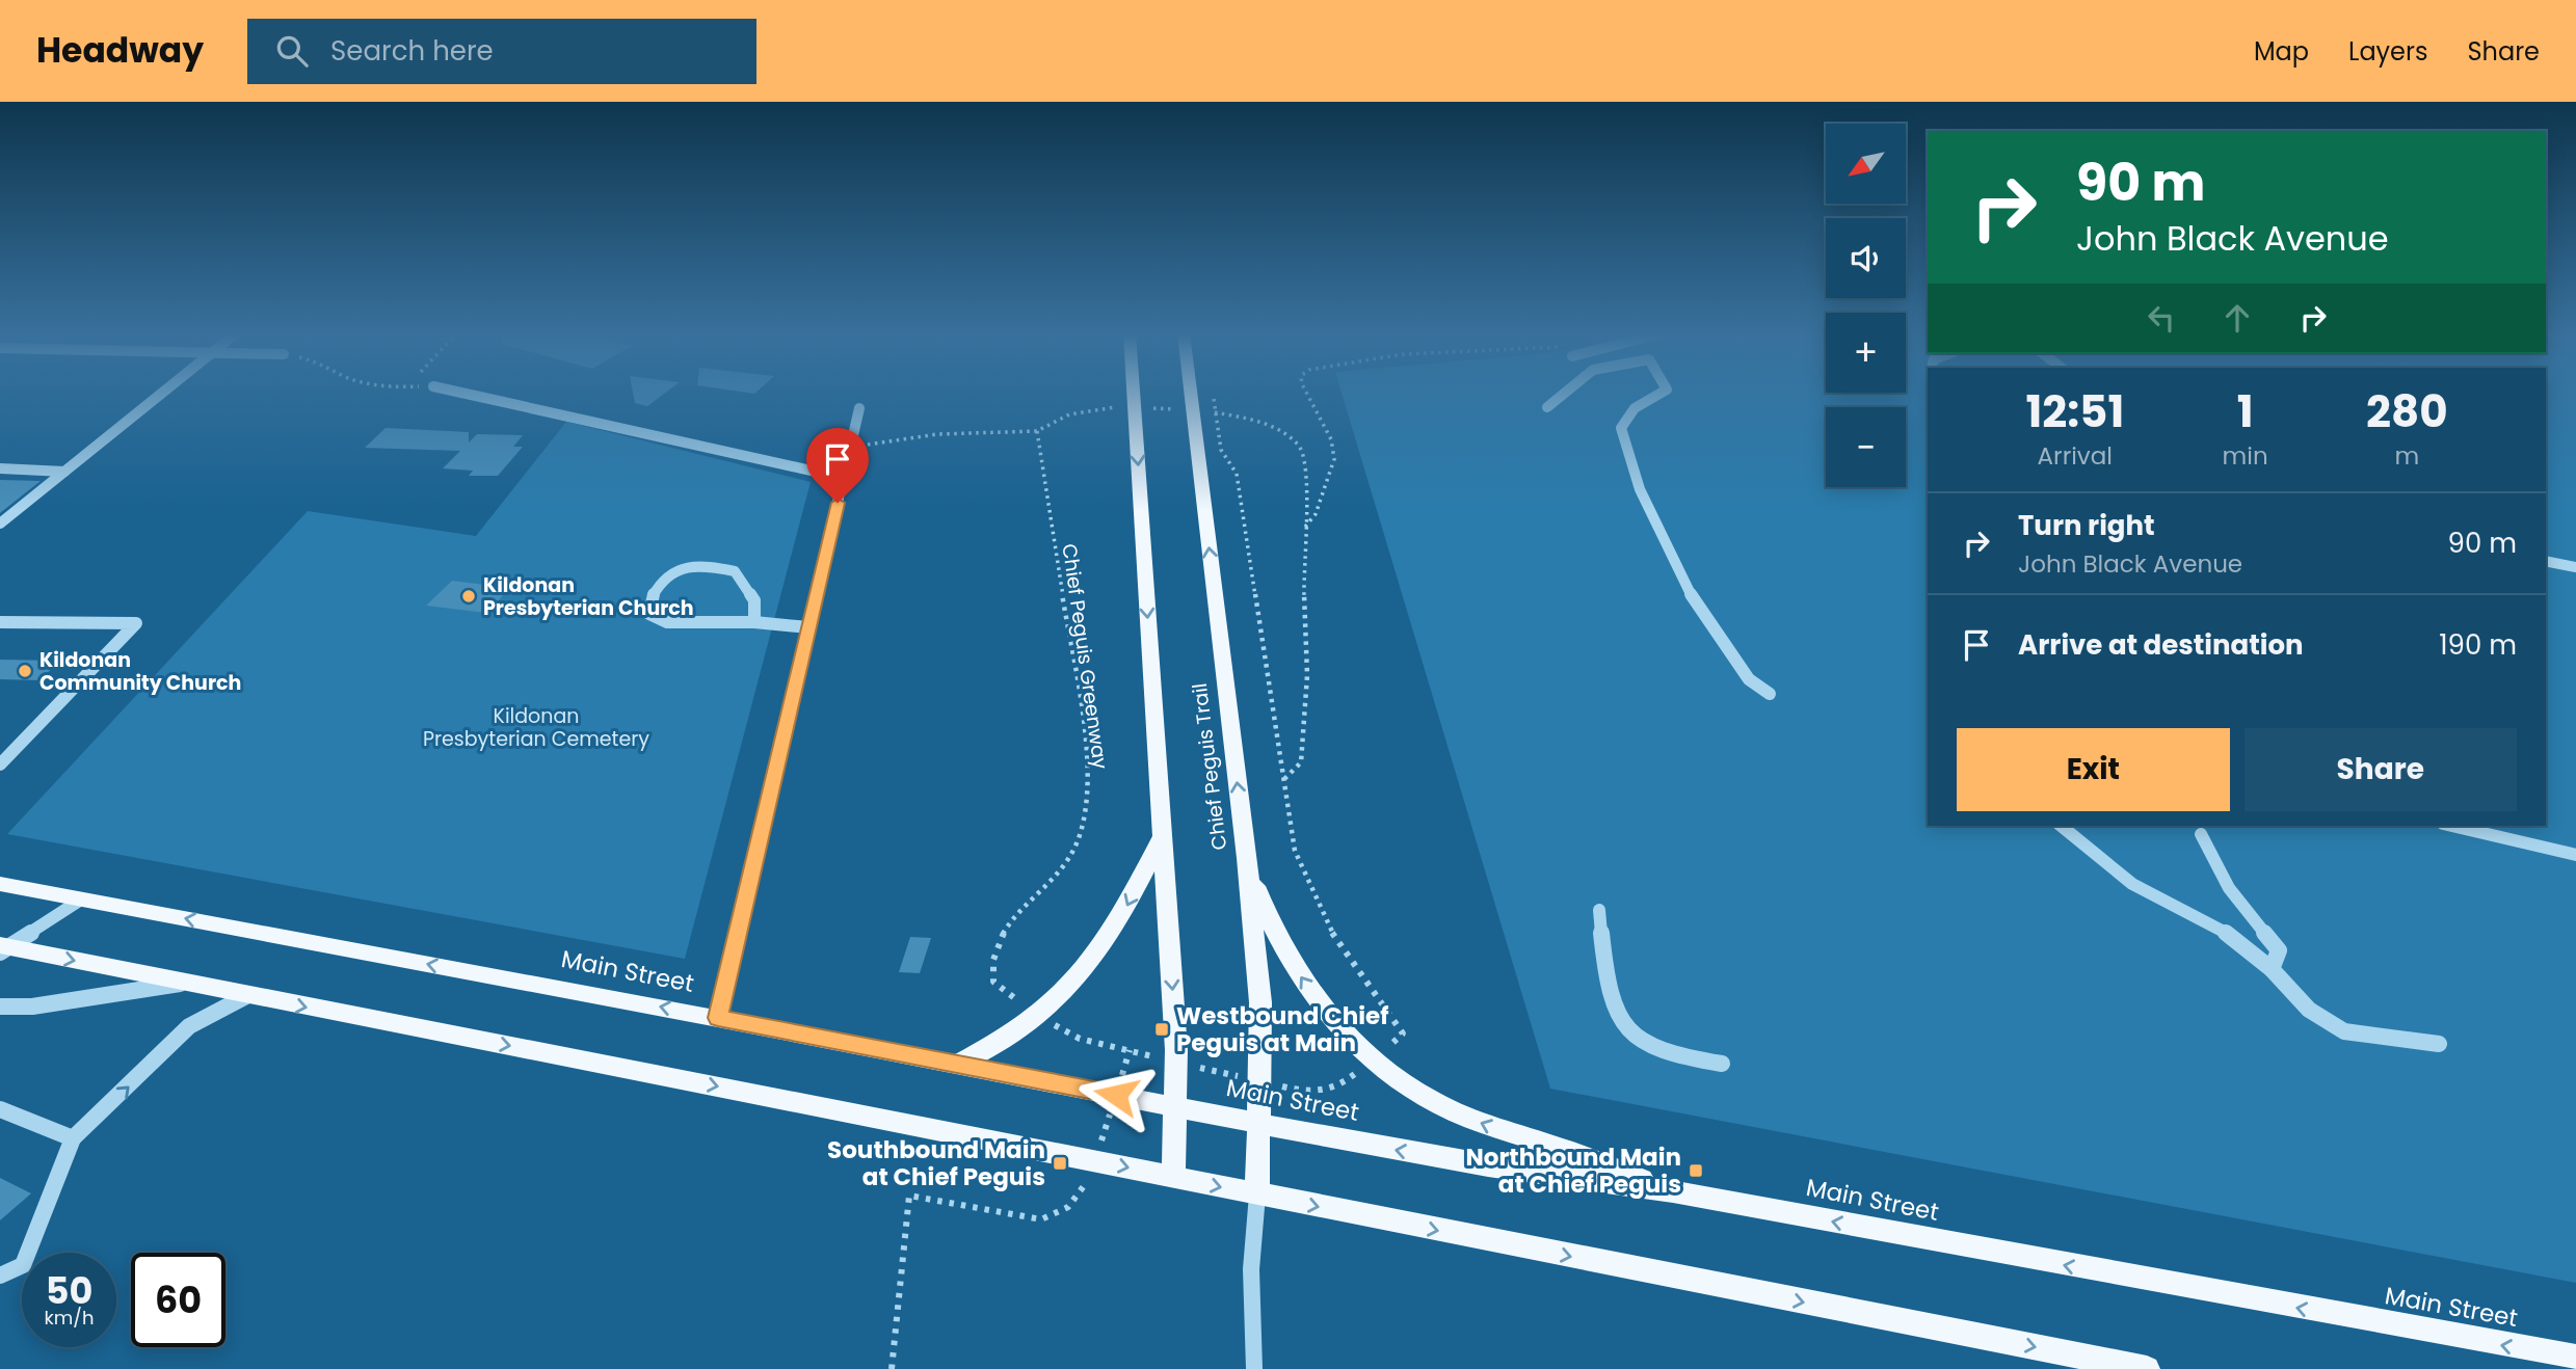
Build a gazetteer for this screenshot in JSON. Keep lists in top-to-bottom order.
{
  "streets": {
    "main road": ["Chief Peguis Trail", "Main Street"],
    "path": ["Chief Peguis Greenway"]
  },
  "crossings": [
    ["Chief Peguis Trail", "Main Street"]
  ],
  "parks": ["Kildonan Presbyterian Cemetery"],
  "places": {
    "other": ["Kildonan Presbyterian Church", "Kildonan Community Church"],
    "transit": ["Westbound Chief Peguis at Main", "Southbound Main at Chief Peguis", "Northbound Main at Chief Peguis"]
  },
  "north": "bottom left",
  "page": {
    "header": "Headway",
    "search": "Search here",
    "nav": ["Map", "Layers", "Share"],
    "map_buttons": ["+", "−"],
    "turn": ["90 m", "John Black Avenue"],
    "eta": [
      "12:51",
      "Arrival",
      "1",
      "min",
      "280",
      "m"
    ],
    "list": [
      {
        "name": "Turn right",
        "note": "John Black Avenue",
        "value": "90 m"
      },
      {
        "name": "Arrive at destination",
        "value": "190 m"
      }
    ],
    "buttons": ["Exit", "Share"],
    "speed": "50 km/h",
    "limit": "60"
  }
}
